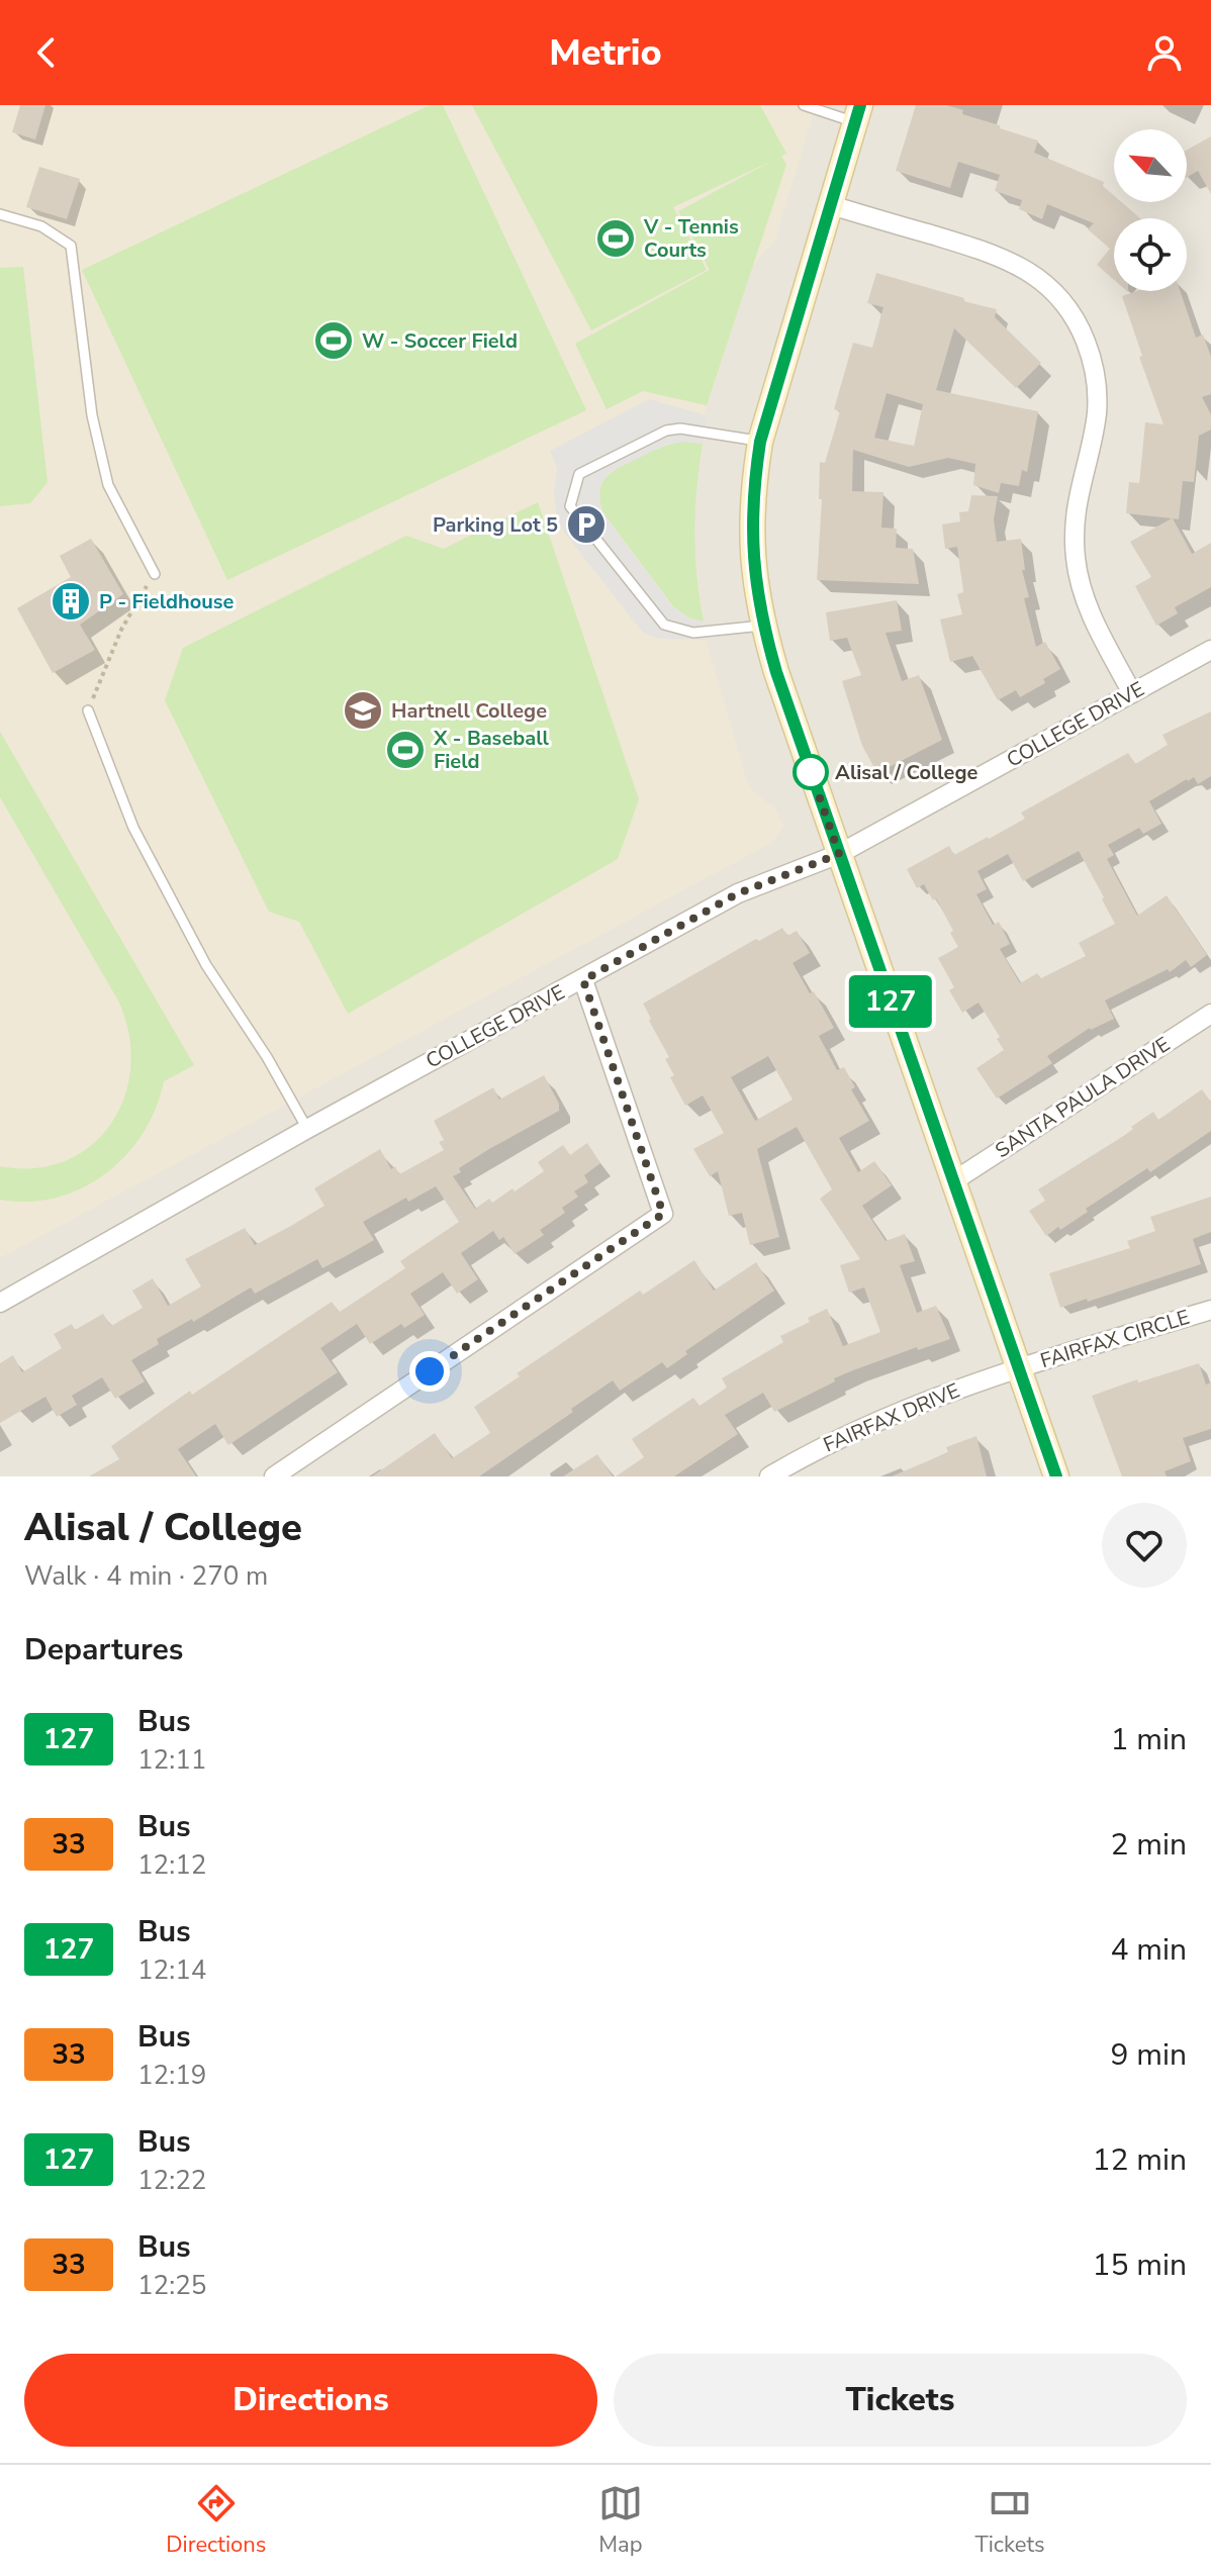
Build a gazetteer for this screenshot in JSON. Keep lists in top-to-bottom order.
{
  "streets": {
    "street": [
      "COLLEGE DRIVE",
      "SANTA PAULA DRIVE",
      "FAIRFAX CIRCLE",
      "FAIRFAX DRIVE"
    ]
  },
  "crossings": [
    ["FAIRFAX CIRCLE", "FAIRFAX DRIVE"]
  ],
  "places": {
    "sports": ["V - Tennis Courts", "W - Soccer Field", "X - Baseball Field"],
    "parking": ["Parking Lot 5"],
    "building": ["P - Fieldhouse"],
    "school or university": ["Hartnell College"],
    "other": ["Alisal / College"]
  },
  "lines": ["bus line 127"],
  "north": "top left",
  "page": {
    "header": "Metrio",
    "on_map": "127",
    "heading": [
      ["Alisal / College", "Walk · 4 min · 270 m"],
      "Departures"
    ],
    "list": [
      {
        "mark": "127",
        "name": "Bus",
        "note": "12:11",
        "value": "1 min"
      },
      {
        "mark": "33",
        "name": "Bus",
        "note": "12:12",
        "value": "2 min"
      },
      {
        "mark": "127",
        "name": "Bus",
        "note": "12:14",
        "value": "4 min"
      },
      {
        "mark": "33",
        "name": "Bus",
        "note": "12:19",
        "value": "9 min"
      },
      {
        "mark": "127",
        "name": "Bus",
        "note": "12:22",
        "value": "12 min"
      },
      {
        "mark": "33",
        "name": "Bus",
        "note": "12:25",
        "value": "15 min"
      }
    ],
    "buttons": ["Directions", "Tickets"],
    "tabs": ["Directions", "Map", "Tickets"]
  }
}
